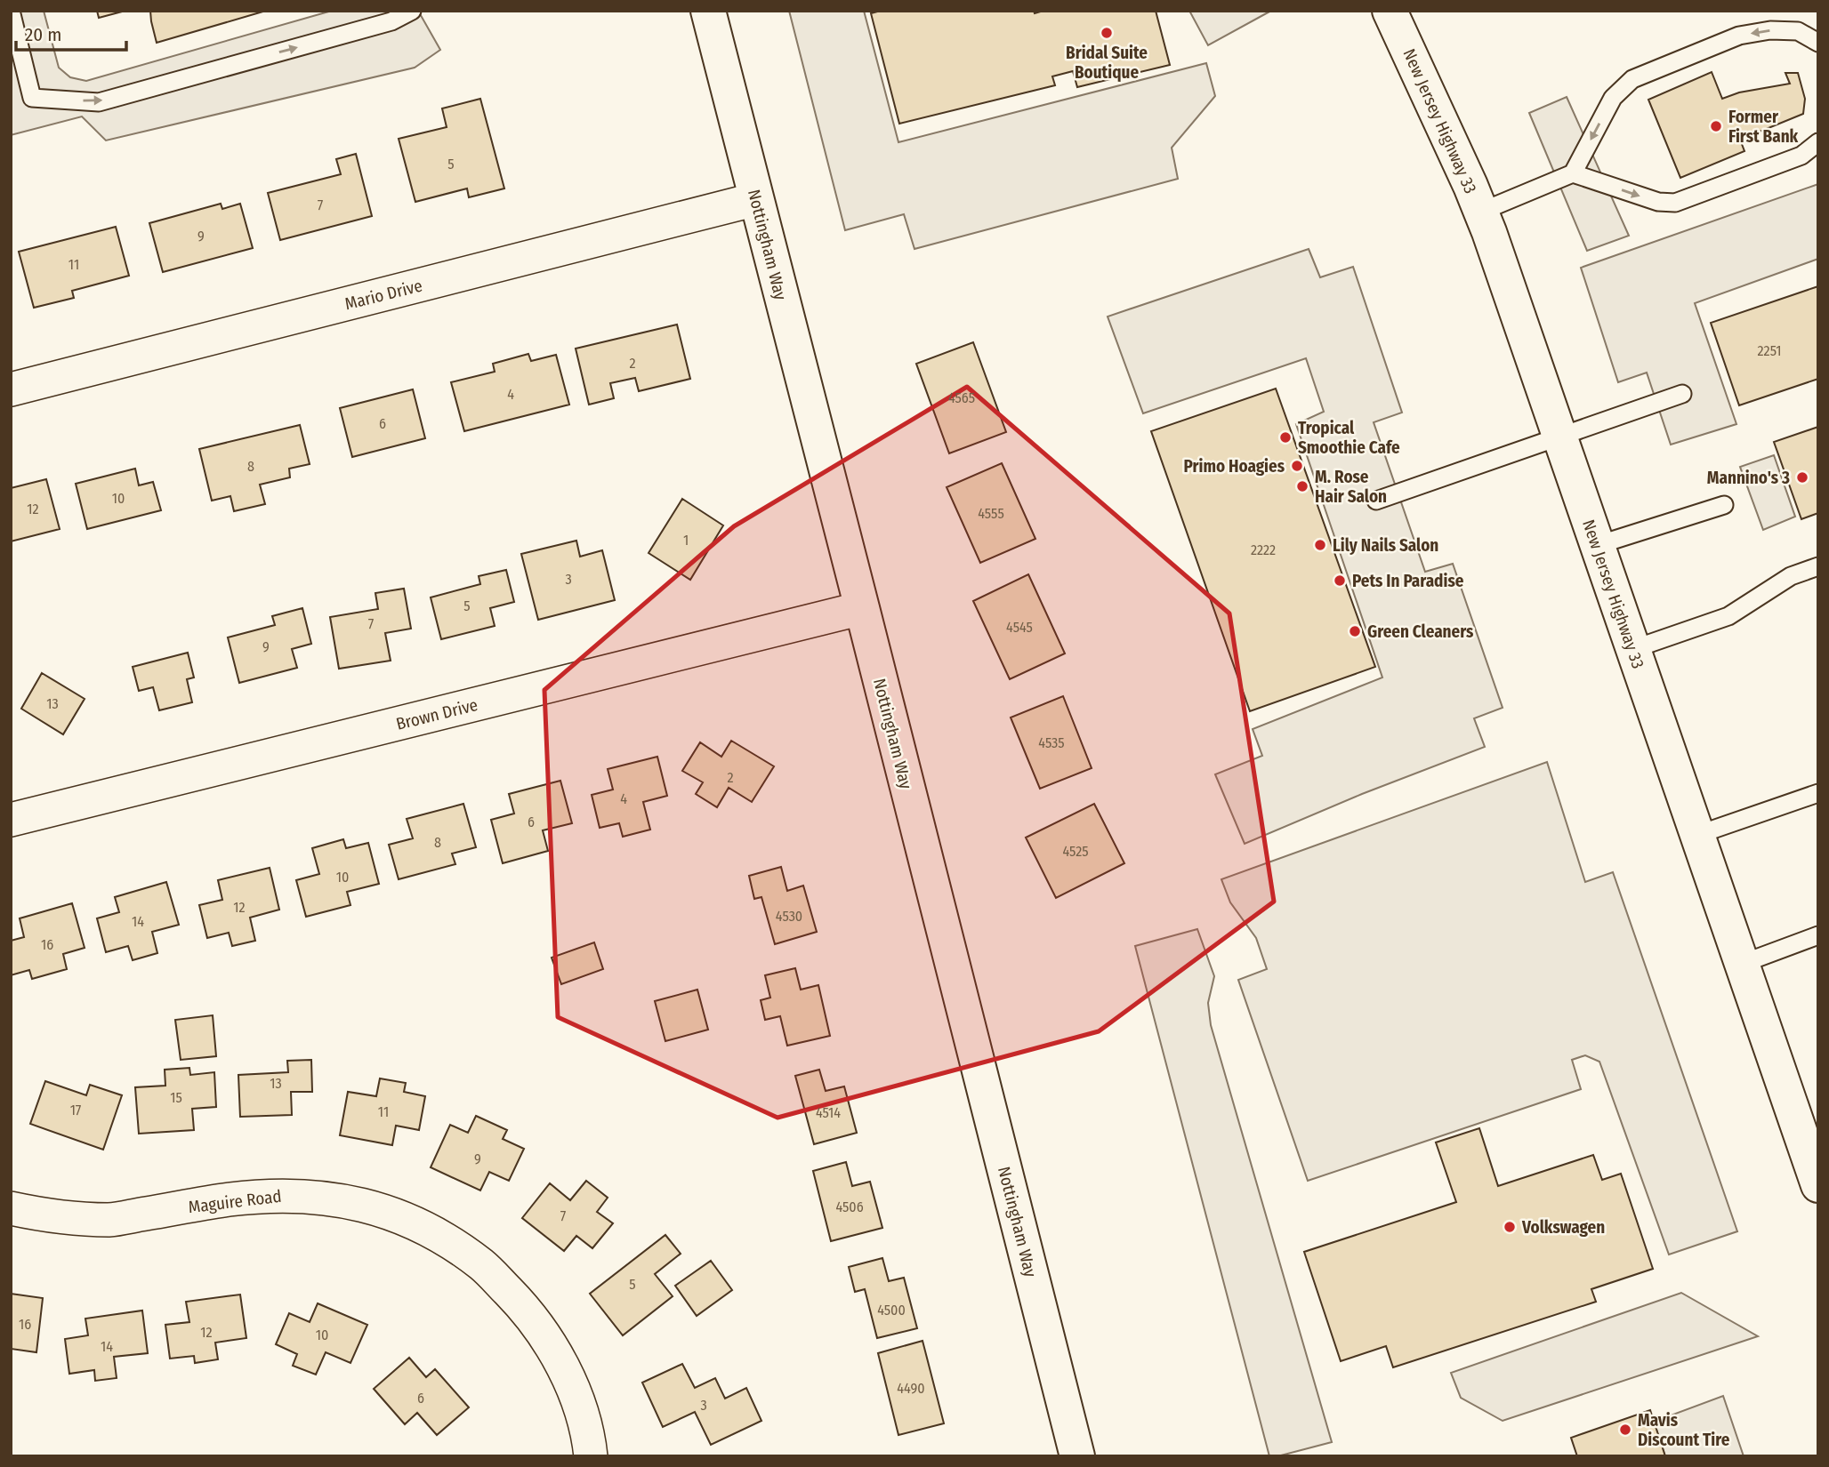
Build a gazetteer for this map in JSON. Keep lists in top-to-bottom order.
{
  "streets": {
    "street": [
      "New Jersey Highway 33",
      "Nottingham Way",
      "Mario Drive",
      "Brown Drive",
      "Maguire Road"
    ]
  },
  "crossings": [
    ["Nottingham Way", "Mario Drive"],
    ["Nottingham Way", "Brown Drive"]
  ],
  "places": [
    "Bridal Suite Boutique",
    "Former First Bank",
    "Tropical Smoothie Cafe",
    "Primo Hoagies",
    "Mannino's 3",
    "M. Rose Hair Salon",
    "Lily Nails Salon",
    "Pets In Paradise",
    "Green Cleaners",
    "Volkswagen",
    "Mavis Discount Tire"
  ],
  "house_numbers": [
    "5",
    "7",
    "9",
    "11",
    "2251",
    "2",
    "4",
    "4565",
    "6",
    "8",
    "10",
    "12",
    "4555",
    "1",
    "2222",
    "3",
    "5",
    "7",
    "4545",
    "9",
    "13",
    "4535",
    "2",
    "4",
    "6",
    "8",
    "4525",
    "10",
    "12",
    "4530",
    "14",
    "16",
    "13",
    "15",
    "17",
    "11",
    "4514",
    "9",
    "4506",
    "7",
    "5",
    "4500",
    "16",
    "12",
    "10",
    "14",
    "4490",
    "6",
    "3"
  ],
  "scale_bar": "20 m"
}
